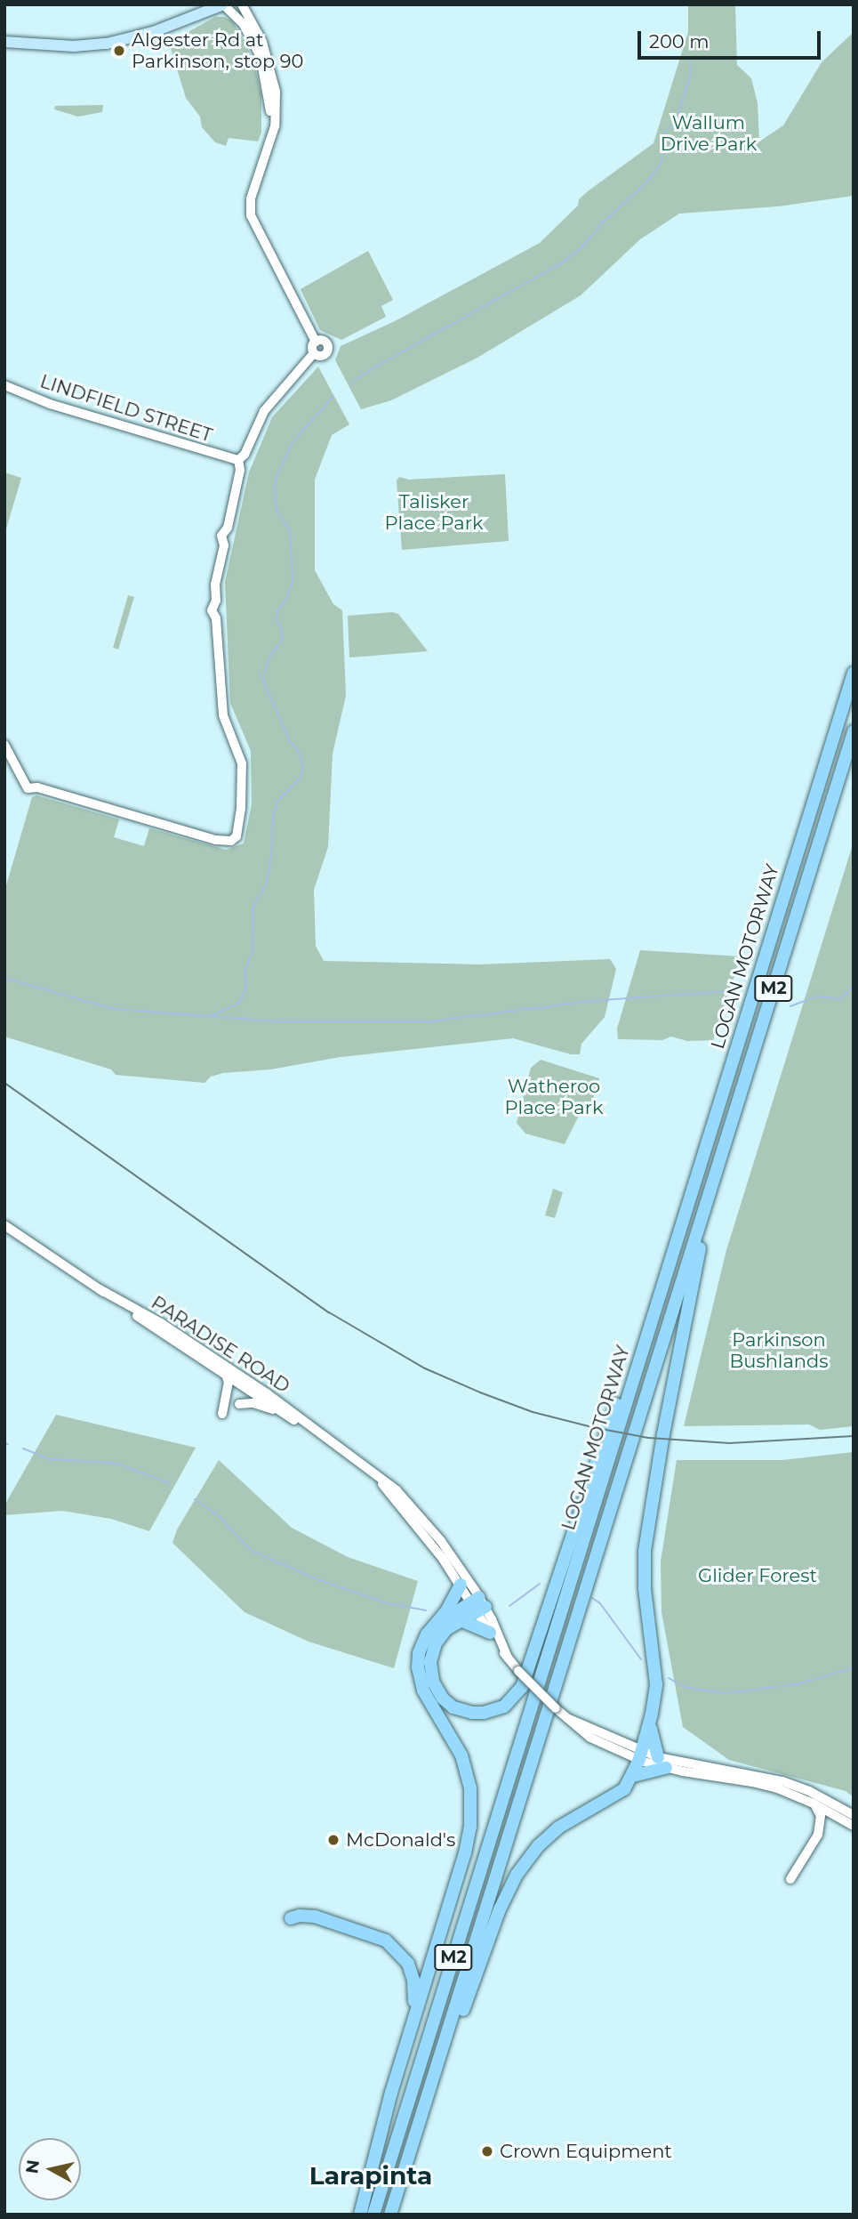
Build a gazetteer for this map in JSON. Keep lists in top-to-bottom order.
{
  "streets": {
    "highway": ["LOGAN MOTORWAY", "M2"],
    "street": ["LINDFIELD STREET", "PARADISE ROAD"]
  },
  "districts": ["Larapinta"],
  "parks": [
    "Wallum Drive Park",
    "Talisker Place Park",
    "Watheroo Place Park",
    "Parkinson Bushlands",
    "Glider Forest"
  ],
  "places": ["Algester Rd at Parkinson, stop 90", "McDonald's", "Crown Equipment"],
  "scale_bar": "200 m",
  "north": "left"
}
